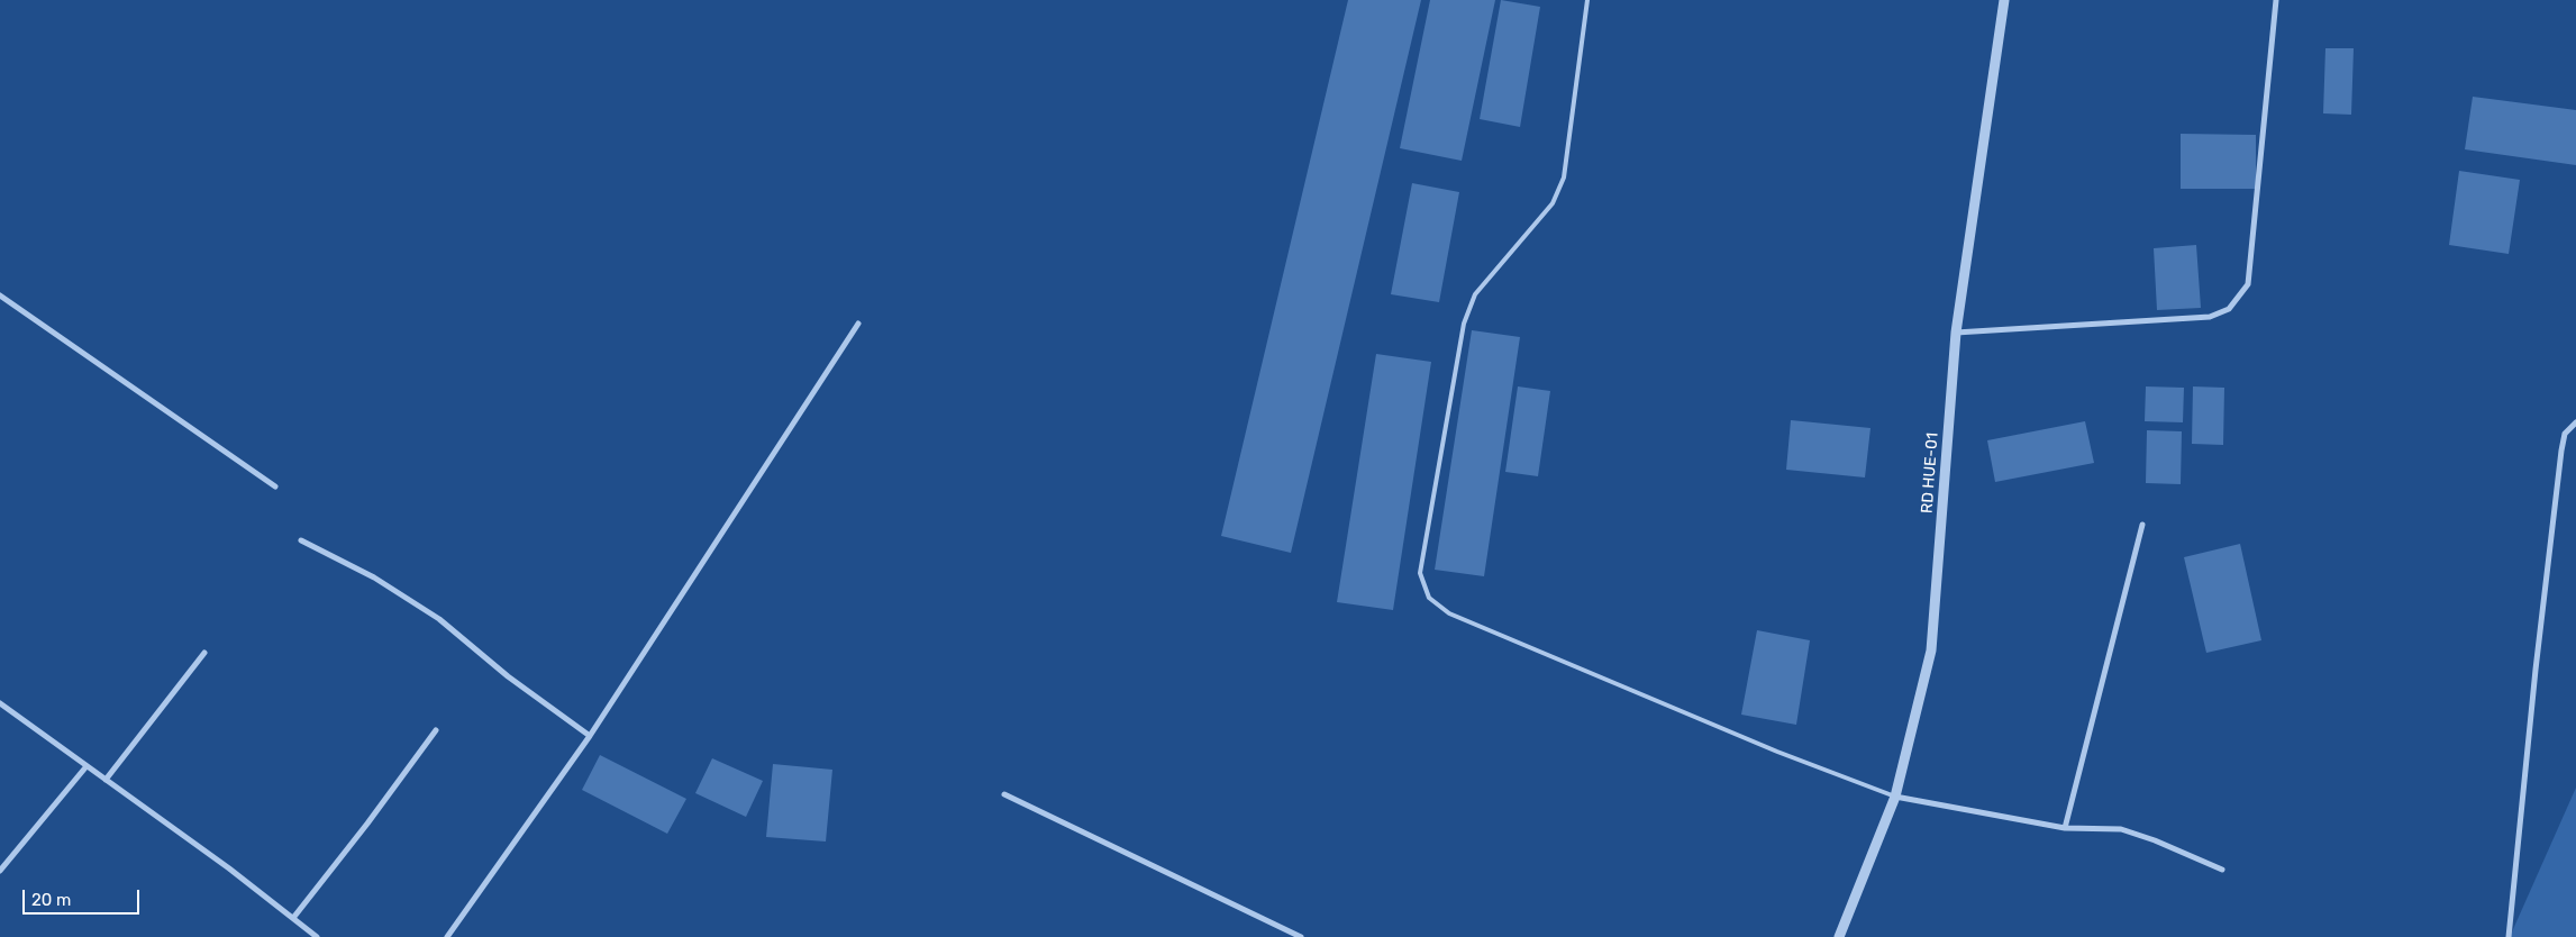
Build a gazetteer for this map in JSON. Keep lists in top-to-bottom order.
{
  "streets": {
    "street": ["RD HUE-01"]
  },
  "scale_bar": "20 m"
}
